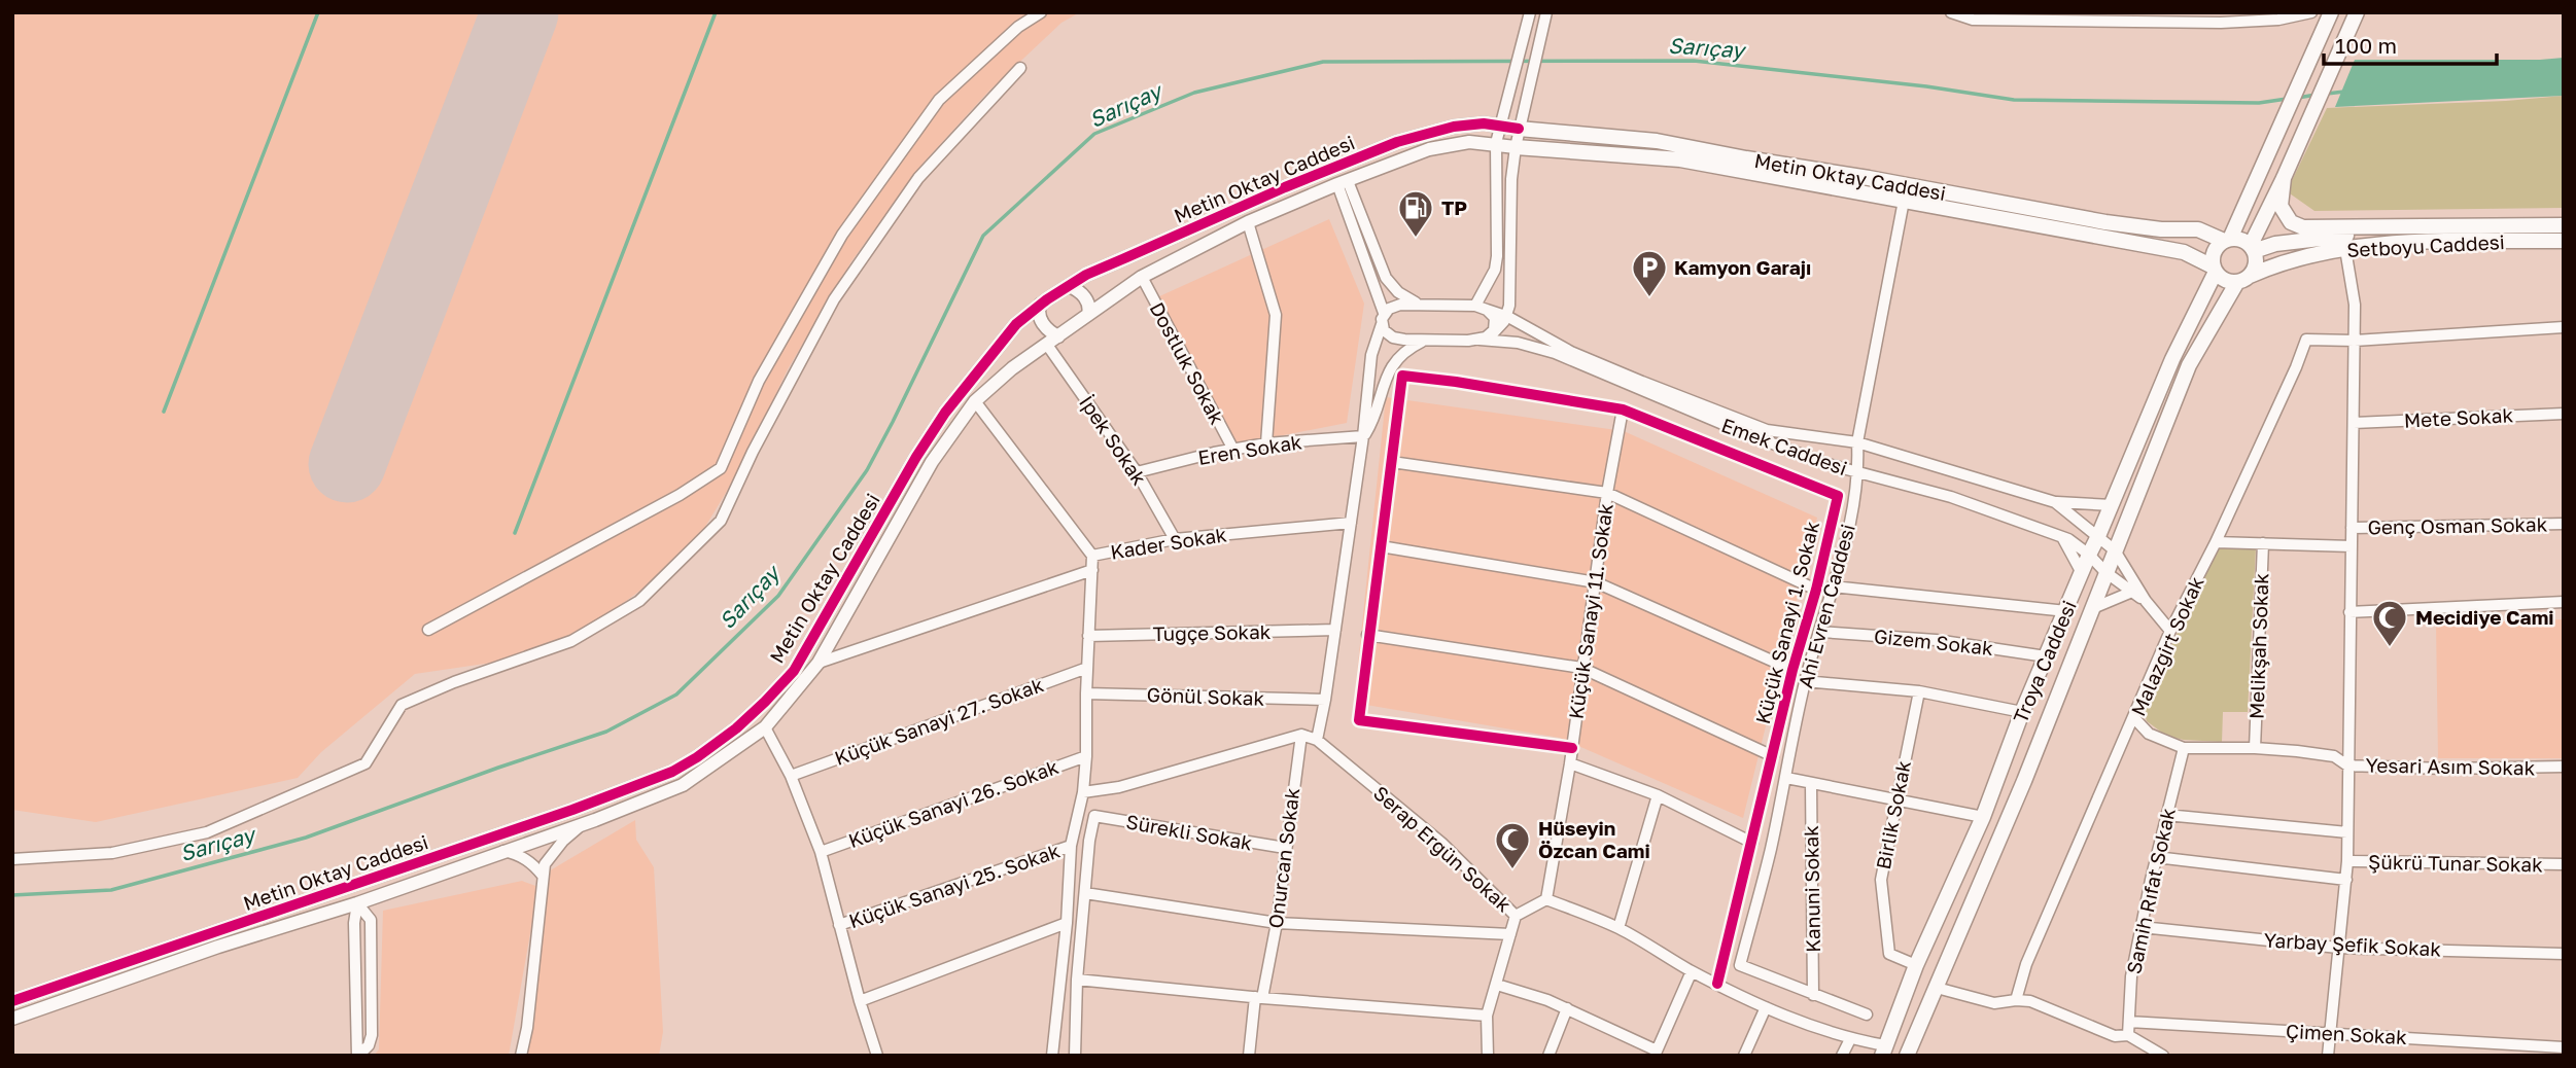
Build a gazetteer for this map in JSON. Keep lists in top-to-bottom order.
{
  "streets": {
    "main road": ["Metin Oktay Caddesi", "Setboyu Caddesi", "Troya Caddesi"],
    "street": [
      "Dostluk Sokak",
      "Mete Sokak",
      "İpek Sokak",
      "Emek Caddesi",
      "Eren Sokak",
      "Genç Osman Sokak",
      "Kader Sokak",
      "Ahi Evren Caddesi",
      "Küçük Sanayi 11. Sokak",
      "Küçük Sanayi 1. Sokak",
      "Tuğçe Sokak",
      "Gizem Sokak",
      "Malazgirt Sokak",
      "Melikşah Sokak",
      "Gönül Sokak",
      "Küçük Sanayi 27. Sokak",
      "Yesari Asım Sokak",
      "Küçük Sanayi 26. Sokak",
      "Birlik Sokak",
      "Sürekli Sokak",
      "Serap Ergün Sokak",
      "Onurcan Sokak",
      "Şükrü Tunar Sokak",
      "Küçük Sanayi 25. Sokak",
      "Kanuni Sokak",
      "Samih Rıfat Sokak",
      "Yarbay Şefik Sokak",
      "Çimen Sokak"
    ]
  },
  "crossings": [
    ["Metin Oktay Caddesi", "Setboyu Caddesi"],
    ["Metin Oktay Caddesi", "Dostluk Sokak"],
    ["Metin Oktay Caddesi", "İpek Sokak"],
    ["Metin Oktay Caddesi", "Kader Sokak"],
    ["Metin Oktay Caddesi", "Ahi Evren Caddesi"],
    ["Metin Oktay Caddesi", "Troya Caddesi"],
    ["Setboyu Caddesi", "Troya Caddesi"],
    ["Dostluk Sokak", "Eren Sokak"],
    ["İpek Sokak", "Eren Sokak"],
    ["İpek Sokak", "Kader Sokak"],
    ["Emek Caddesi", "Ahi Evren Caddesi"],
    ["Emek Caddesi", "Troya Caddesi"],
    ["Genç Osman Sokak", "Malazgirt Sokak"],
    ["Genç Osman Sokak", "Melikşah Sokak"],
    ["Ahi Evren Caddesi", "Gizem Sokak"],
    ["Ahi Evren Caddesi", "Kanuni Sokak"],
    ["Küçük Sanayi 11. Sokak", "Küçük Sanayi 1. Sokak"],
    ["Küçük Sanayi 11. Sokak", "Serap Ergün Sokak"],
    ["Gizem Sokak", "Troya Caddesi"],
    ["Malazgirt Sokak", "Yesari Asım Sokak"],
    ["Melikşah Sokak", "Yesari Asım Sokak"],
    ["Troya Caddesi", "Birlik Sokak"],
    ["Yesari Asım Sokak", "Samih Rıfat Sokak"],
    ["Sürekli Sokak", "Onurcan Sokak"],
    ["Samih Rıfat Sokak", "Yarbay Şefik Sokak"],
    ["Samih Rıfat Sokak", "Çimen Sokak"]
  ],
  "water": ["Sarıçay"],
  "places": {
    "fuel station": ["TP"],
    "parking": ["Kamyon Garajı"],
    "mosque": ["Mecidiye Cami", "Hüseyin Özcan Cami"]
  },
  "scale_bar": "100 m"
}
